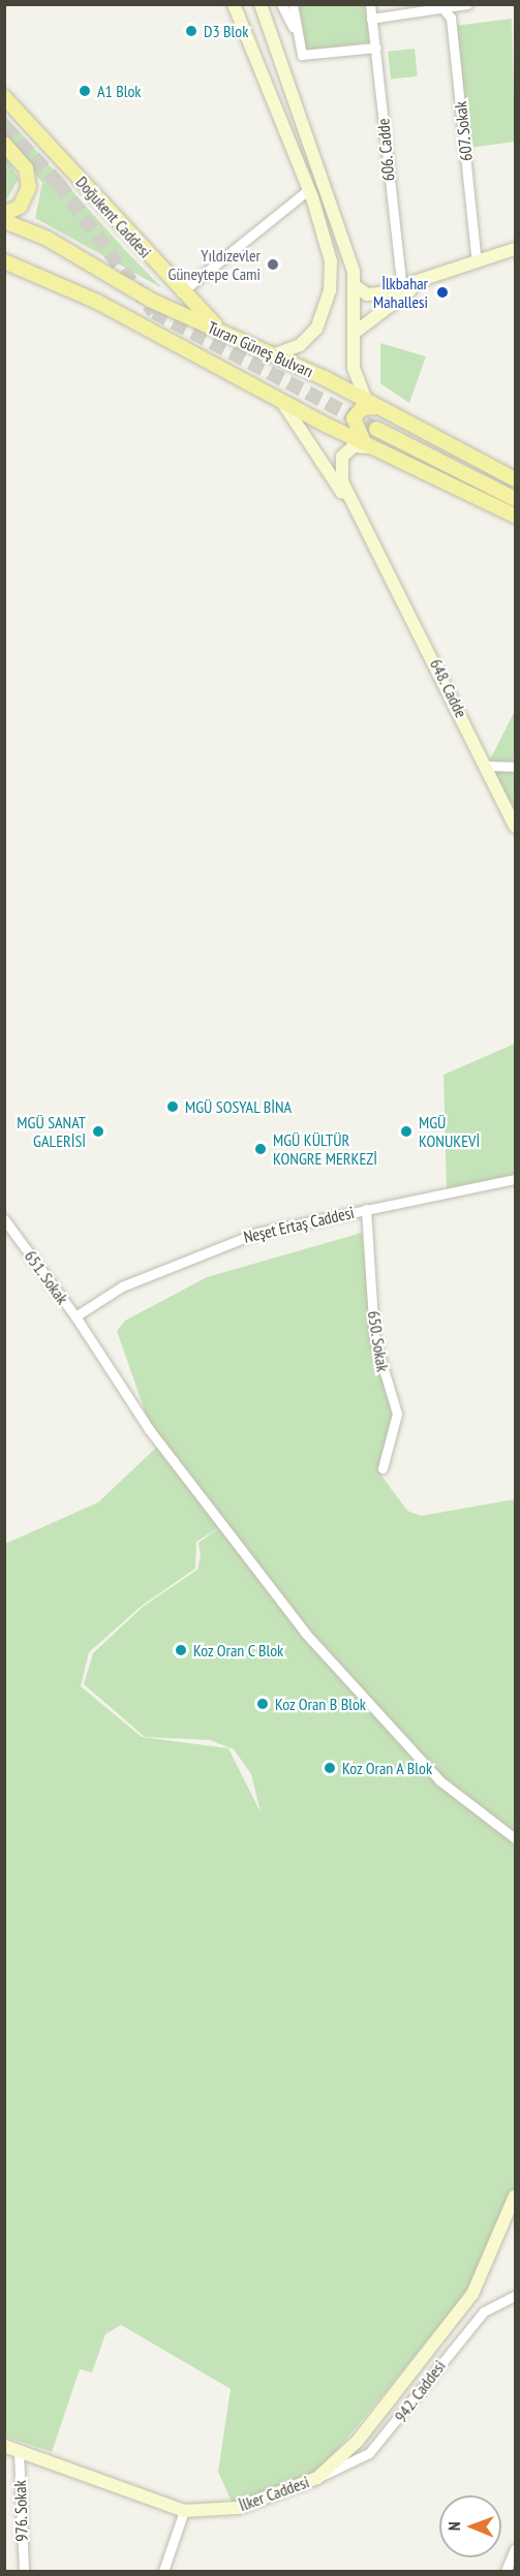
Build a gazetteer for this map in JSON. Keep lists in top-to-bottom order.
{
  "streets": {
    "main road": [
      "Doğukent Caddesi",
      "Turan Güneş Bulvarı",
      "648. Cadde",
      "İlker Caddesi"
    ],
    "street": [
      "607. Sokak",
      "606. Cadde",
      "Neşet Ertaş Caddesi",
      "651. Sokak",
      "650. Sokak",
      "942. Caddesi",
      "976. Sokak"
    ]
  },
  "crossings": [
    ["Doğukent Caddesi", "Turan Güneş Bulvarı"],
    ["Neşet Ertaş Caddesi", "651. Sokak"],
    ["Neşet Ertaş Caddesi", "650. Sokak"],
    ["942. Caddesi", "İlker Caddesi"],
    ["İlker Caddesi", "976. Sokak"]
  ],
  "places": [
    "D3 Blok",
    "A1 Blok",
    "Yıldızevler Güneytepe Cami",
    "İlkbahar Mahallesi",
    "MGÜ SOSYAL BİNA",
    "MGÜ SANAT GALERİSİ",
    "MGÜ KONUKEVİ",
    "MGÜ KÜLTÜR KONGRE MERKEZİ",
    "Koz Oran C Blok",
    "Koz Oran B Blok",
    "Koz Oran A Blok"
  ],
  "north": "left"
}
